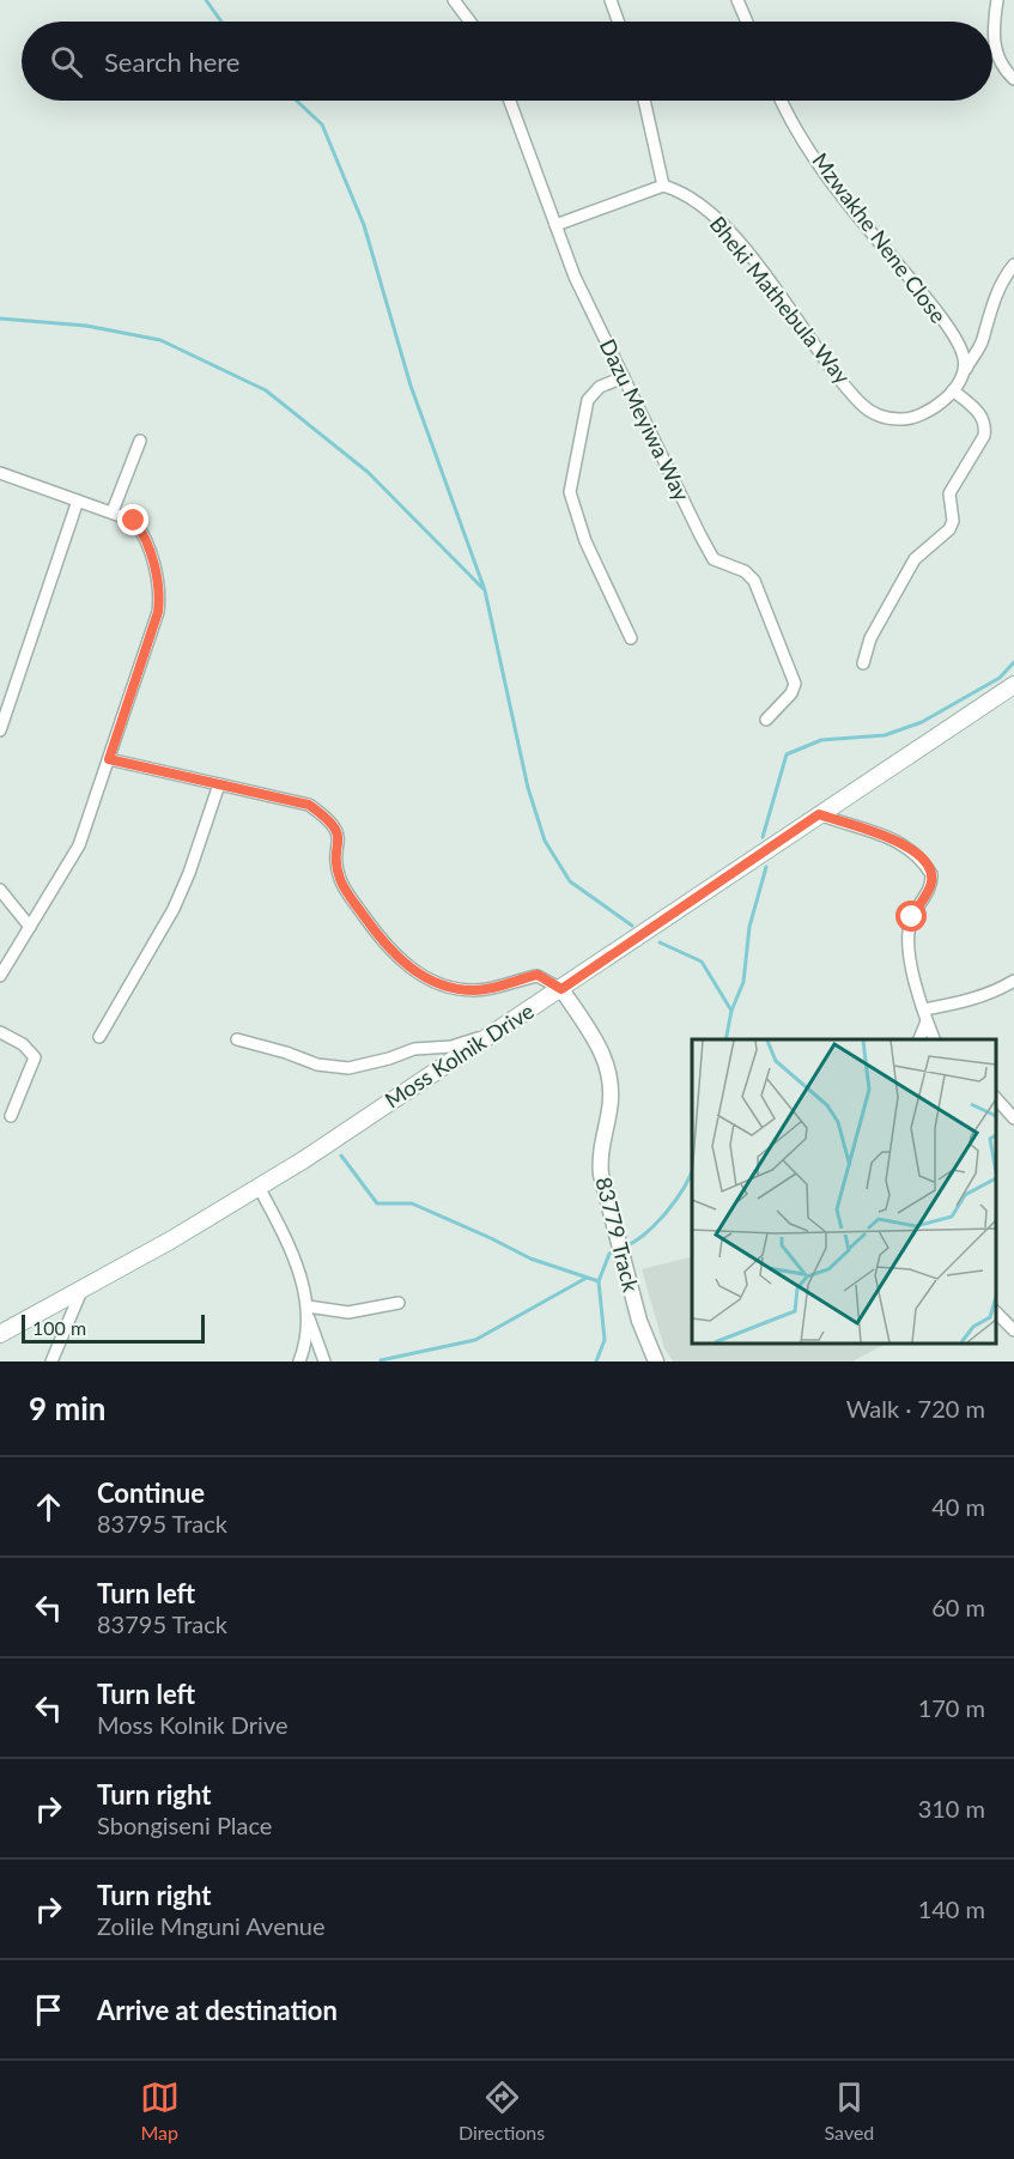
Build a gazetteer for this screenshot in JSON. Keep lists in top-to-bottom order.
{
  "streets": {
    "main road": ["Moss Kolnik Drive"],
    "street": [
      "Mzwakhe Nene Close",
      "Bheki Mathebula Way",
      "Dazu Meyiwa Way",
      "83779 Track"
    ]
  },
  "crossings": [
    ["Moss Kolnik Drive", "83779 Track"]
  ],
  "scale_bar": "100 m",
  "page": {
    "search": "Search here",
    "scale": "100 m",
    "heading": ["9 min", "Walk · 720 m"],
    "list": [
      ["Continue", "83795 Track", "40 m"],
      ["Turn left", "83795 Track", "60 m"],
      ["Turn left", "Moss Kolnik Drive", "170 m"],
      ["Turn right", "Sbongiseni Place", "310 m"],
      ["Turn right", "Zolile Mnguni Avenue", "140 m"],
      "Arrive at destination"
    ],
    "nav": ["Map", "Directions", "Saved"]
  }
}
